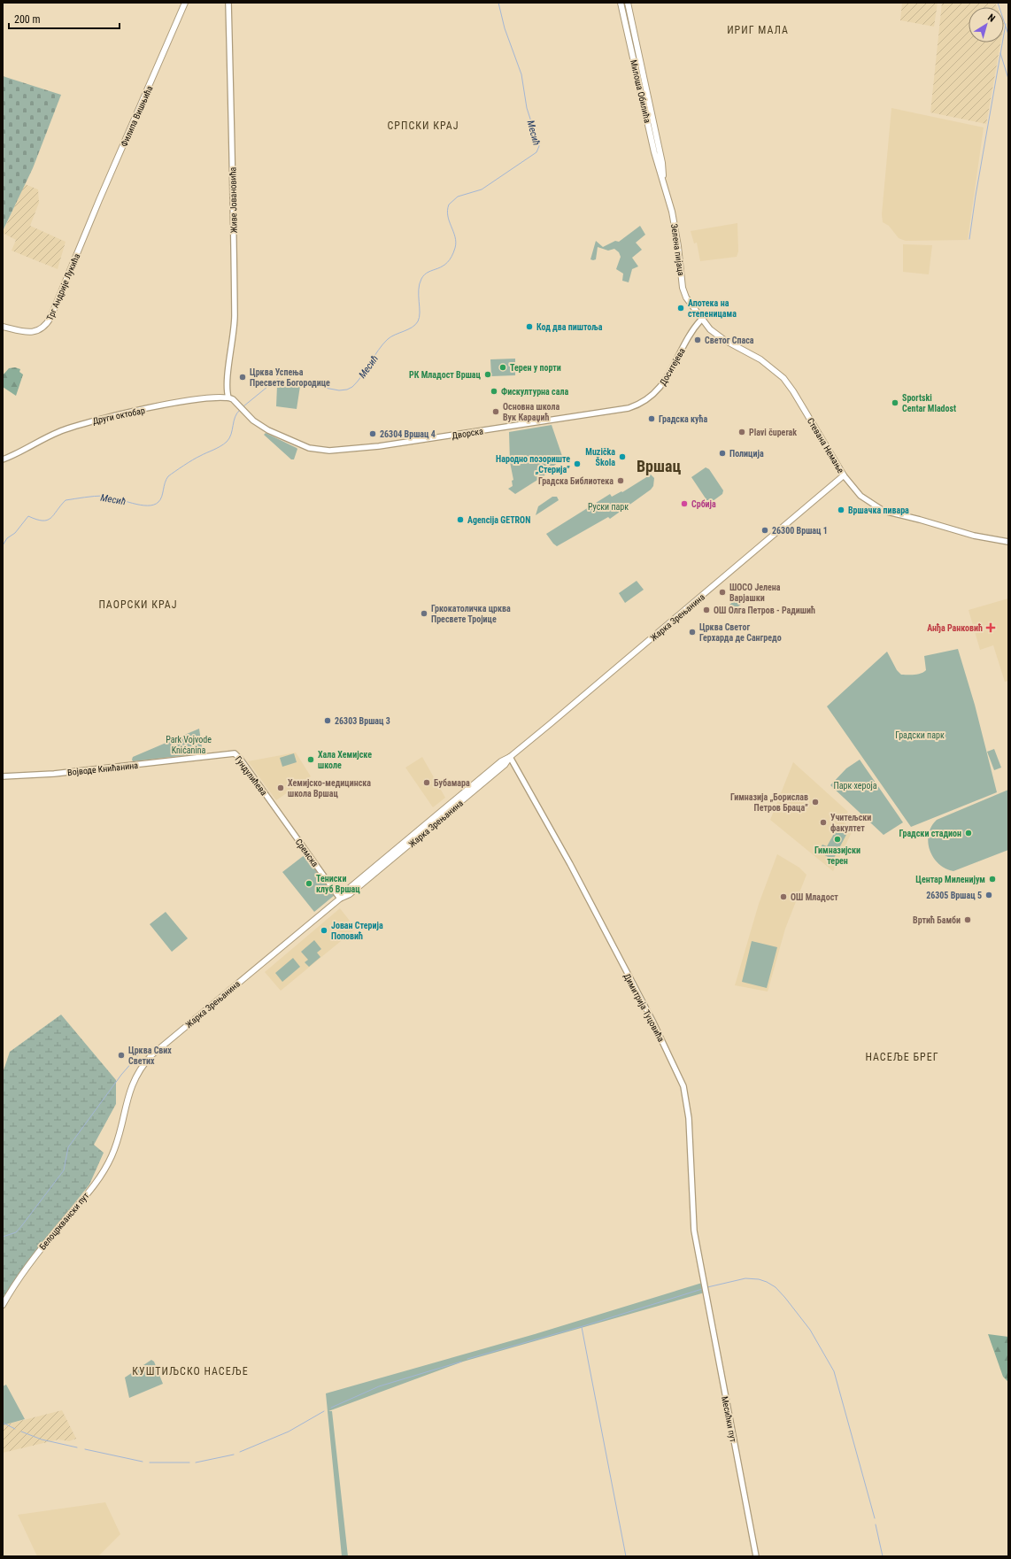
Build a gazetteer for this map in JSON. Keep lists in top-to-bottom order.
{
  "streets": {
    "main road": [
      "Милоша Обилића",
      "Филипа Вишњића",
      "Зелена пијаца",
      "Трг Андрије Лукића",
      "Стевана Немање",
      "Жарка Зрењанина",
      "Белоцрквански пут"
    ],
    "street": [
      "Живе Јовановића",
      "Доситејева",
      "Други октобар",
      "Дворска",
      "Војводе Книћанина",
      "Гундулићева",
      "Сремска",
      "Димитрија Туцовића",
      "Месићки пут"
    ]
  },
  "crossings": [
    ["Милоша Обилића", "Зелена пијаца"],
    ["Филипа Вишњића", "Трг Андрије Лукића"],
    ["Живе Јовановића", "Други октобар"],
    ["Живе Јовановића", "Дворска"],
    ["Зелена пијаца", "Стевана Немање"],
    ["Доситејева", "Дворска"],
    ["Доситејева", "Стевана Немање"],
    ["Други октобар", "Дворска"],
    ["Стевана Немање", "Жарка Зрењанина"],
    ["Жарка Зрењанина", "Сремска"],
    ["Жарка Зрењанина", "Димитрија Туцовића"],
    ["Жарка Зрењанина", "Белоцрквански пут"],
    ["Војводе Книћанина", "Гундулићева"],
    ["Гундулићева", "Сремска"],
    ["Димитрија Туцовића", "Месићки пут"]
  ],
  "districts": [
    "ИРИГ МАЛА",
    "СРПСКИ КРАЈ",
    "Вршац",
    "ПАОРСКИ КРАЈ",
    "НАСЕЉЕ БРЕГ",
    "КУШТИЉСКО НАСЕЉЕ"
  ],
  "water": ["Месић"],
  "parks": [
    "Руски парк",
    "Градски парк",
    "Park Vojvode Knićanina",
    "Парк хероја"
  ],
  "places": {
    "other": [
      "Апотека на степеницама",
      "Код два пиштоља",
      "Светог Спаса",
      "Терен у порти",
      "РК Младост Вршац",
      "Црква Успења Пресвете Богородице",
      "Фискултурна сала",
      "Sportski Centar Mladost",
      "Основна школа Вук Караџић",
      "Градска кућа",
      "Plavi čuperak",
      "26304 Вршац 4",
      "Полицијa",
      "Muzička Škola",
      "Народно позориште „Стерија”",
      "Градска Библиотека",
      "Србија",
      "Вршачка пивара",
      "Agencija GETRON",
      "26300 Вршац 1",
      "ШОСО Јелена Варјашки",
      "ОШ Олга Петров - Радишић",
      "Гркокатоличка црква Пресвете Тројице",
      "Црква Светог Герхарда де Сангредо",
      "26303 Вршац 3",
      "Хала Хемијске школе",
      "Бубамара",
      "Хемијско-медицинска школа Вршац",
      "Гимназија „Борислав Петров Браца”",
      "Учитељски факултет",
      "Градски стадион",
      "Гимназијски терен",
      "Центар Миленијум",
      "Тениски клуб Вршац",
      "26305 Вршац 5",
      "ОШ Младост",
      "Вртић Бамби",
      "Јован Стерија Поповић",
      "Црква Свих Светих"
    ],
    "health": ["Анђа Ранковић"]
  },
  "scale_bar": "200 m",
  "north": "top right"
}
